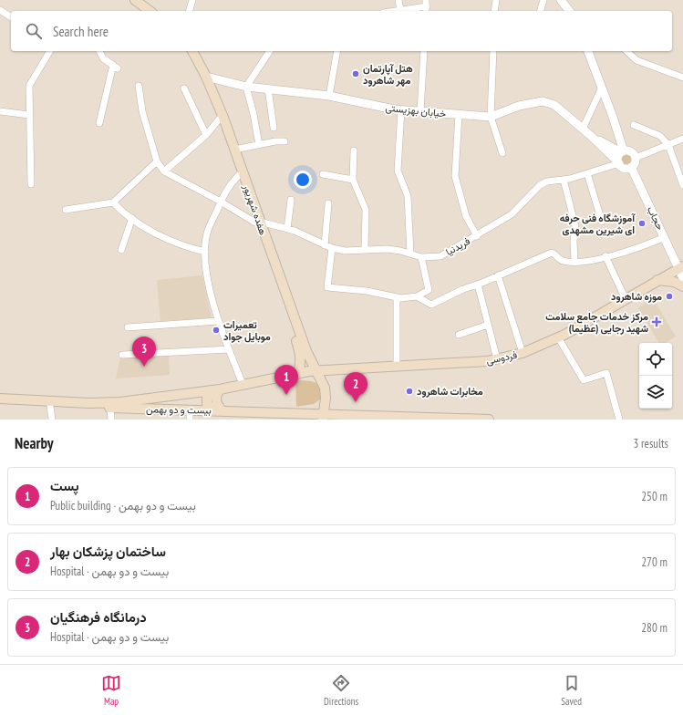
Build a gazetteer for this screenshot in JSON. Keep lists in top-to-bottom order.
{
  "streets": {
    "main road": ["هفده شهریور", "فردوسی", "بیست و دو بهمن"],
    "street": ["خیابان بهزیستی", "حجاب", "فریدنیا"]
  },
  "crossings": [
    ["خیابان بهزیستی", "هفده شهریور"],
    ["خیابان بهزیستی", "حجاب"],
    ["خیابان بهزیستی", "فریدنیا"],
    ["هفده شهریور", "فریدنیا"],
    ["هفده شهریور", "فردوسی"],
    ["هفده شهریور", "بیست و دو بهمن"],
    ["حجاب", "فریدنیا"],
    ["حجاب", "فردوسی"],
    ["فردوسی", "بیست و دو بهمن"]
  ],
  "places": {
    "other": [
      "هتل آپارتمان مهر شاهرود",
      "آموزشگاه فنی حرفه ای شیرین مشهدی",
      "موزه شاهرود",
      "تعمیرات موبایل جواد",
      "مخابرات شاهرود"
    ],
    "health": ["مرکز خدمات جامع سلامت شهید رجایی (عظیما)"]
  },
  "page": {
    "search": "Search here",
    "pins": ["3", "1", "2"],
    "heading": ["Nearby", "3 results"],
    "list": [
      {
        "mark": "1",
        "name": "پست",
        "note": "Public building · بیست و دو بهمن",
        "value": "250 m"
      },
      {
        "mark": "2",
        "name": "ساختمان پزشکان بهار",
        "note": "Hospital · بیست و دو بهمن",
        "value": "270 m"
      },
      {
        "mark": "3",
        "name": "درمانگاه فرهنگیان",
        "note": "Hospital · بیست و دو بهمن",
        "value": "280 m"
      }
    ],
    "nav": ["Map", "Directions", "Saved"]
  }
}
